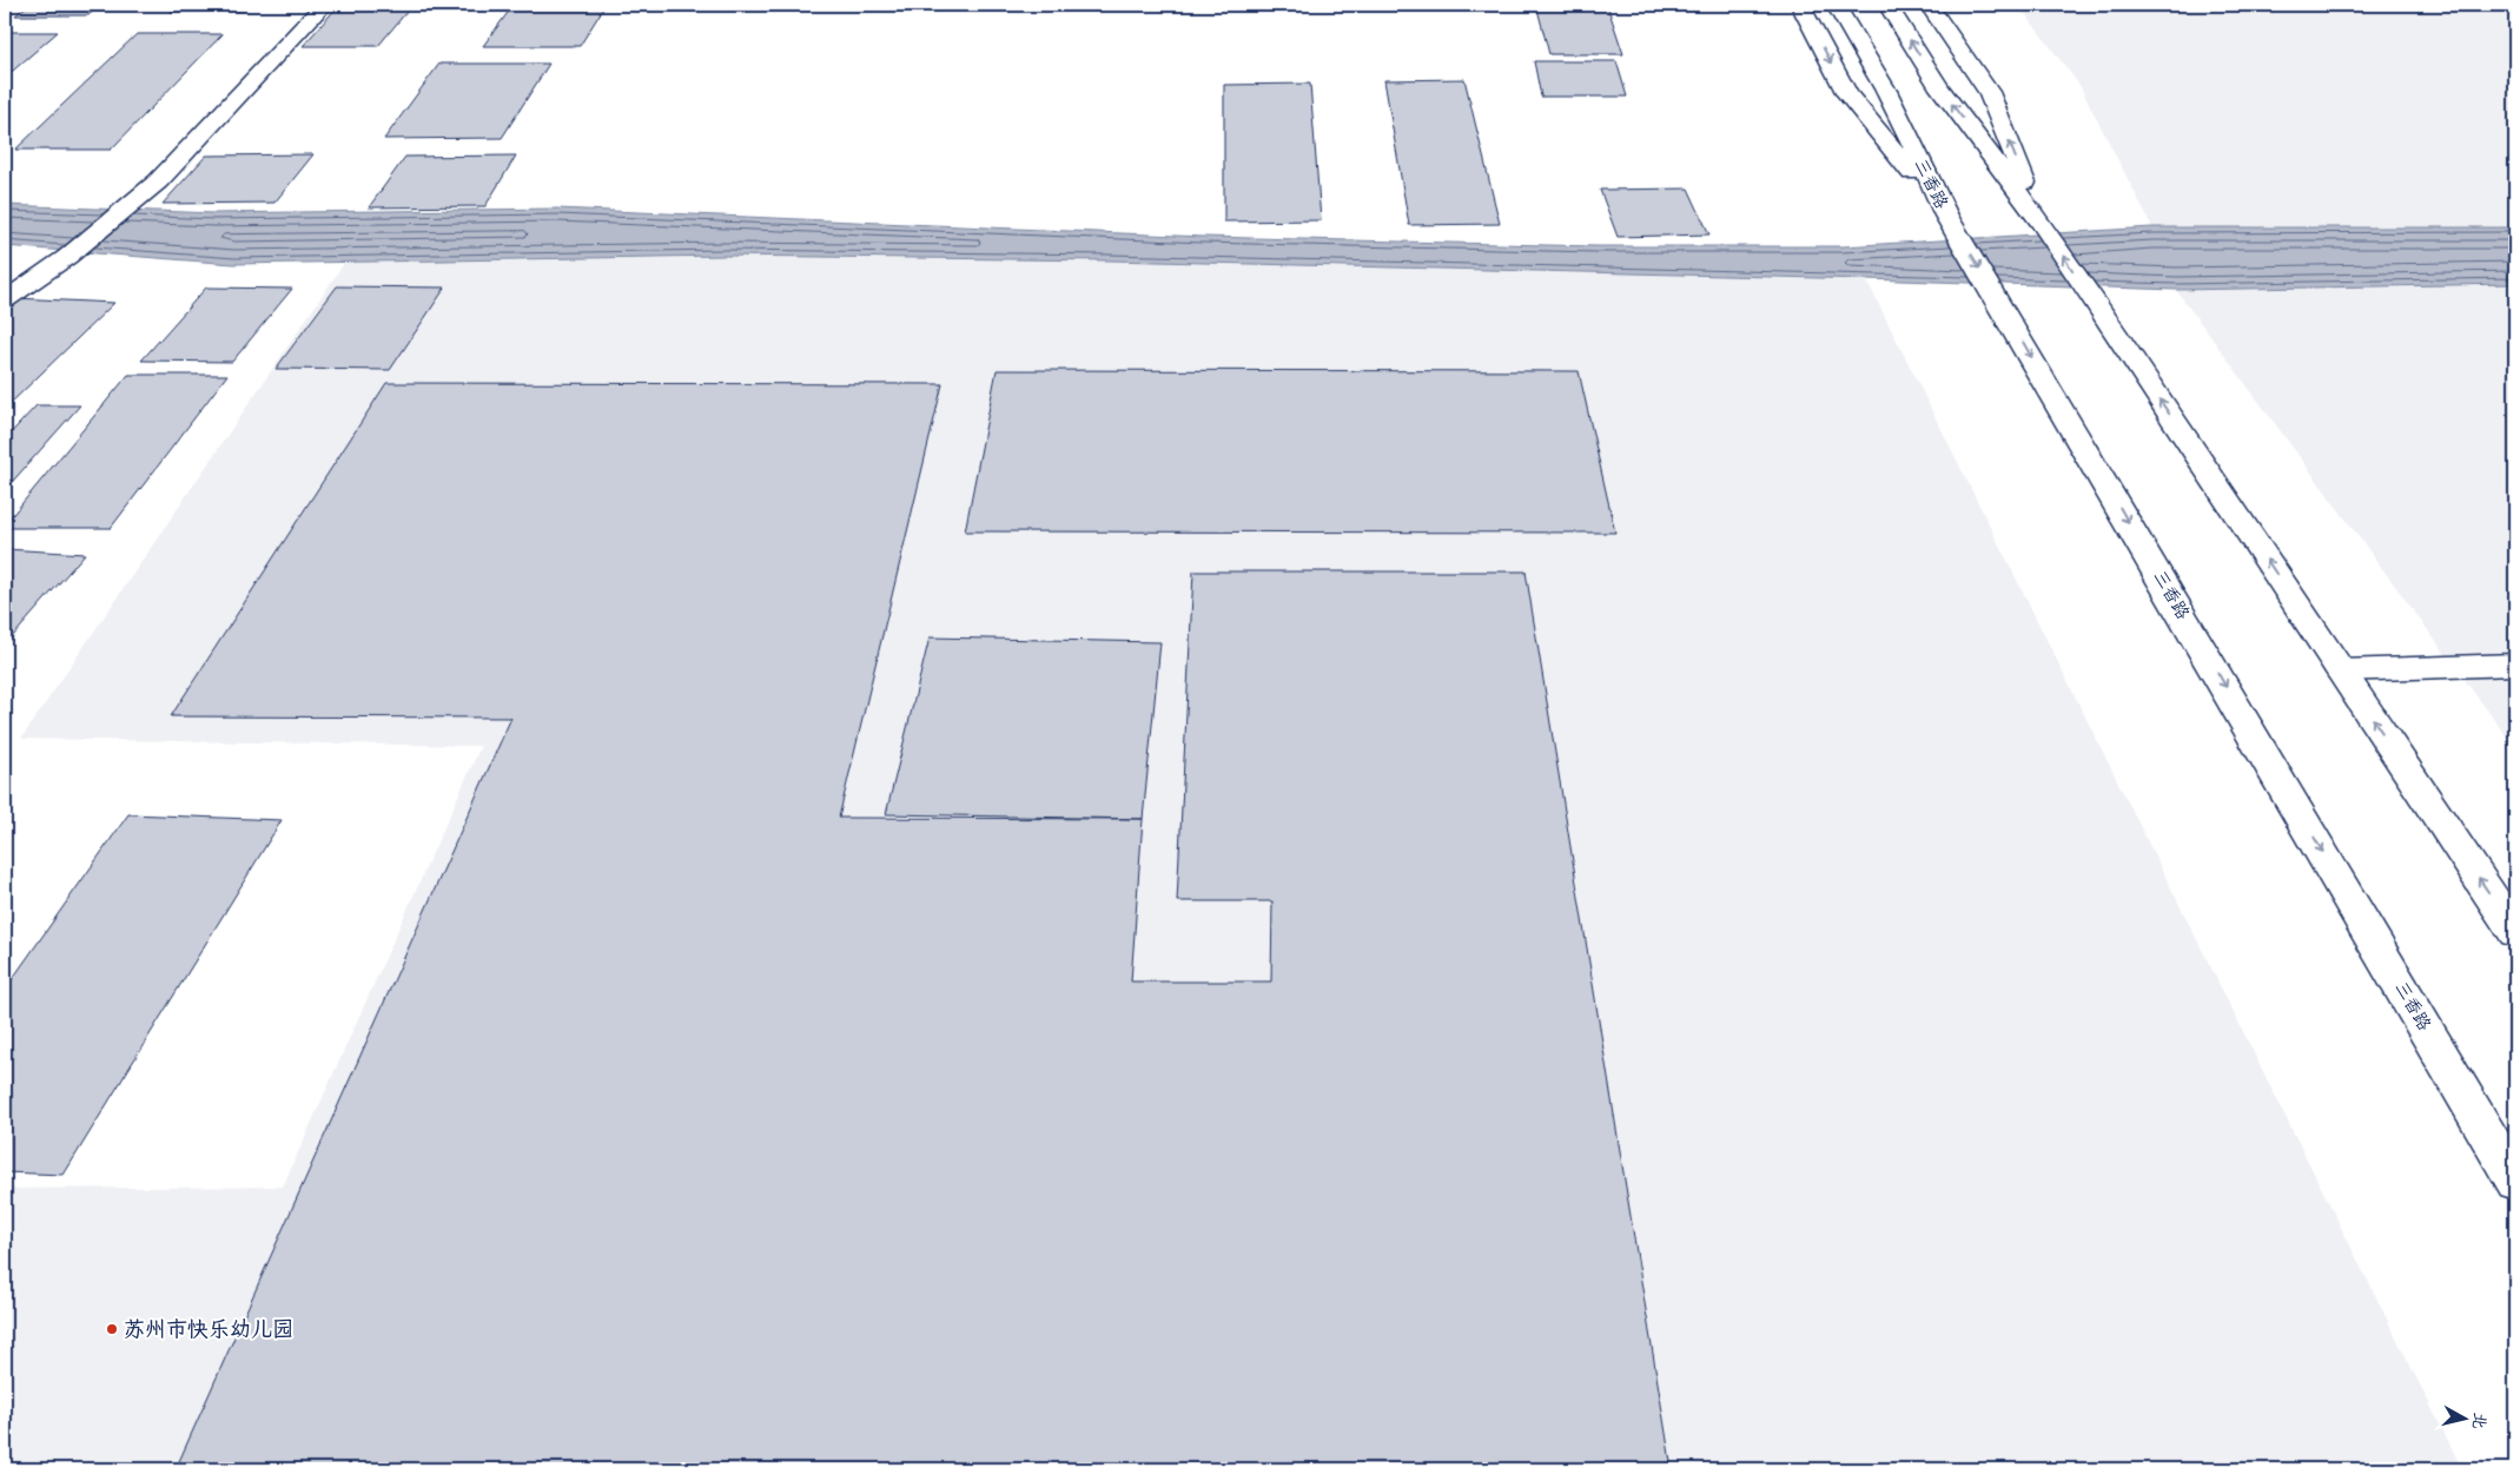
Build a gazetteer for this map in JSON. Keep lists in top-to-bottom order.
{
  "streets": {
    "main road": ["三香路"]
  },
  "places": ["苏州市快乐幼儿园"],
  "north": "right"
}
